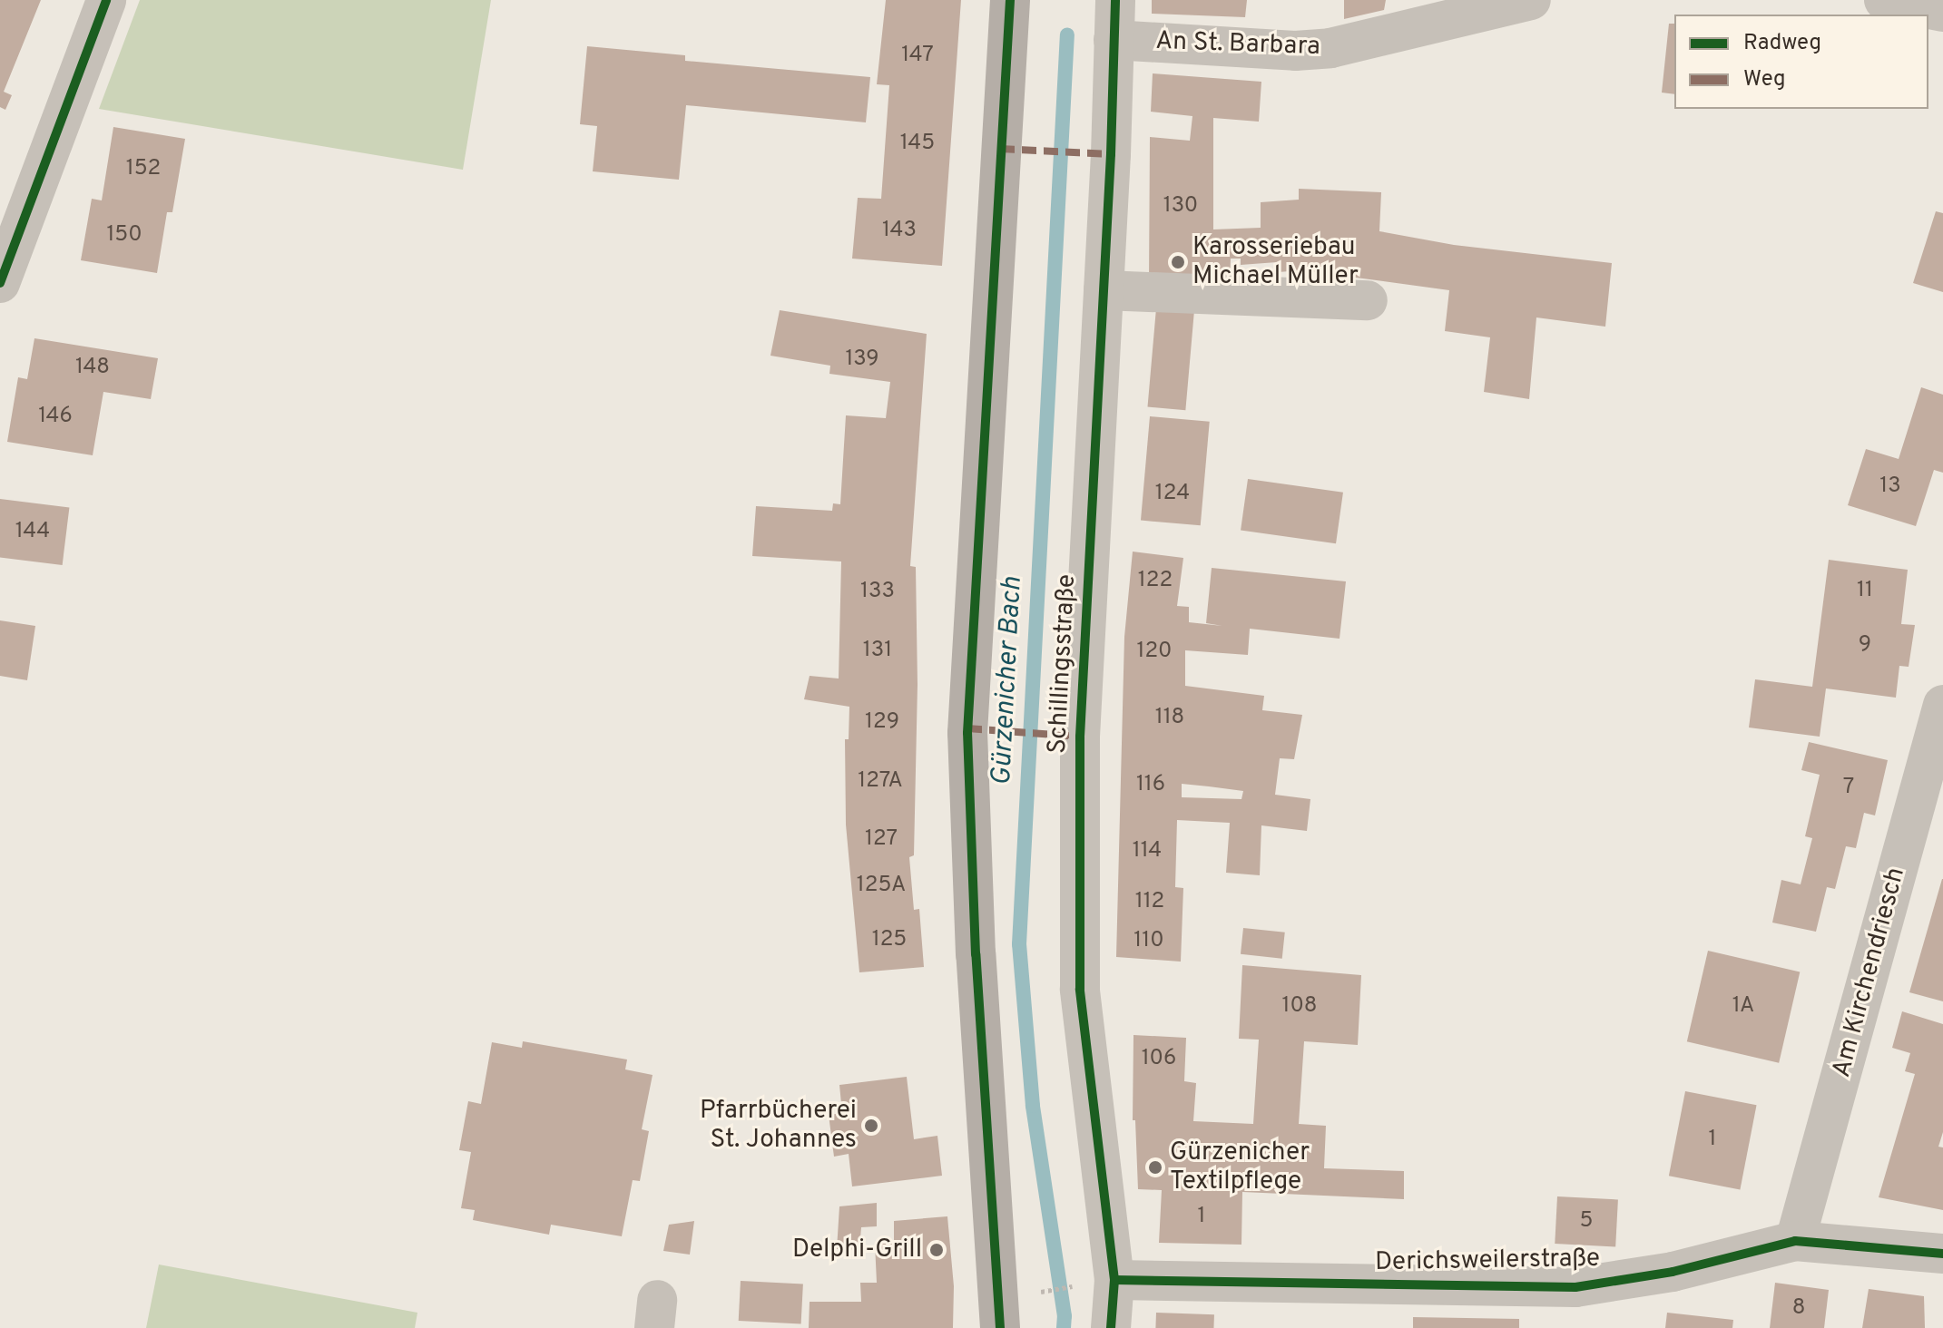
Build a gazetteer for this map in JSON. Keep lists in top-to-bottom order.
{
  "streets": {
    "street": [
      "An St. Barbara",
      "Schillingsstraße",
      "Am Kirchendriesch",
      "Derichsweilerstraße"
    ]
  },
  "crossings": [
    ["An St. Barbara", "Schillingsstraße"],
    ["Schillingsstraße", "Derichsweilerstraße"],
    ["Am Kirchendriesch", "Derichsweilerstraße"]
  ],
  "water": ["Gürzenicher Bach"],
  "places": [
    "Karosseriebau Michael Müller",
    "Pfarrbücherei St. Johannes",
    "Gürzenicher Textilpflege",
    "Delphi-Grill"
  ],
  "house_numbers": [
    "147",
    "145",
    "152",
    "130",
    "143",
    "150",
    "139",
    "148",
    "146",
    "13",
    "124",
    "144",
    "122",
    "11",
    "133",
    "9",
    "131",
    "120",
    "118",
    "129",
    "127A",
    "116",
    "7",
    "127",
    "114",
    "125A",
    "112",
    "125",
    "110",
    "108",
    "1A",
    "106",
    "1",
    "1",
    "5",
    "8"
  ],
  "legend": ["Radweg", "Weg"]
}
